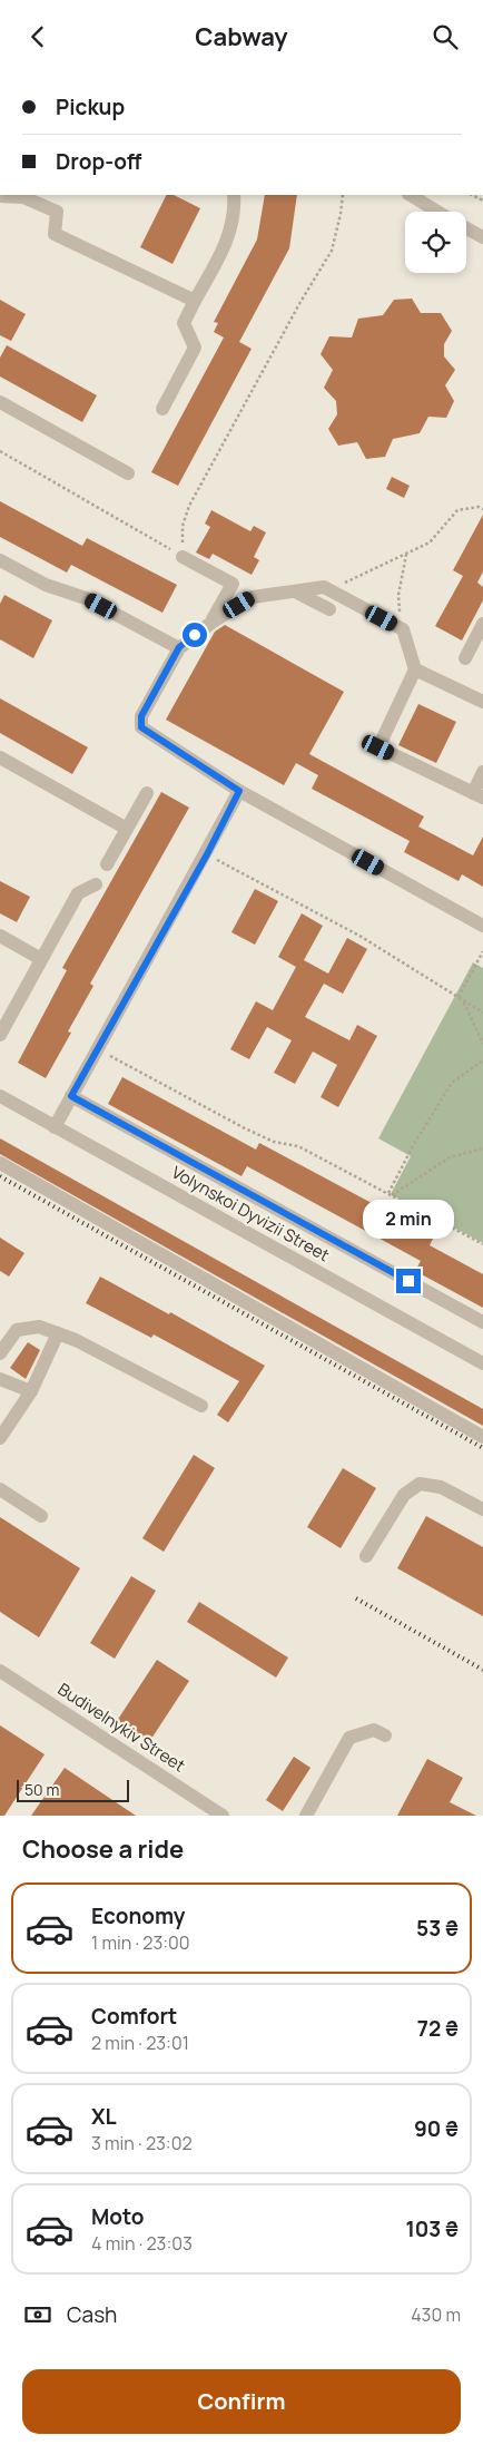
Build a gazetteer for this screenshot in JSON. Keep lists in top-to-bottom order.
{
  "streets": {
    "street": ["Volynskoi Dyvizii Street", "Budivelnykiv Street"]
  },
  "scale_bar": "50 m",
  "page": {
    "header": "Cabway",
    "banner": ["Pickup", "Drop-off"],
    "bubble": "2 min",
    "scale": "50 m",
    "heading": "Choose a ride",
    "list": [
      {
        "name": "Economy",
        "note": "1 min · 23:00",
        "value": "53 ₴"
      },
      {
        "name": "Comfort",
        "note": "2 min · 23:01",
        "value": "72 ₴"
      },
      {
        "name": "XL",
        "note": "3 min · 23:02",
        "value": "90 ₴"
      },
      {
        "name": "Moto",
        "note": "4 min · 23:03",
        "value": "103 ₴"
      }
    ],
    "pay": ["Cash", "430 m"],
    "buttons": "Confirm"
  }
}
